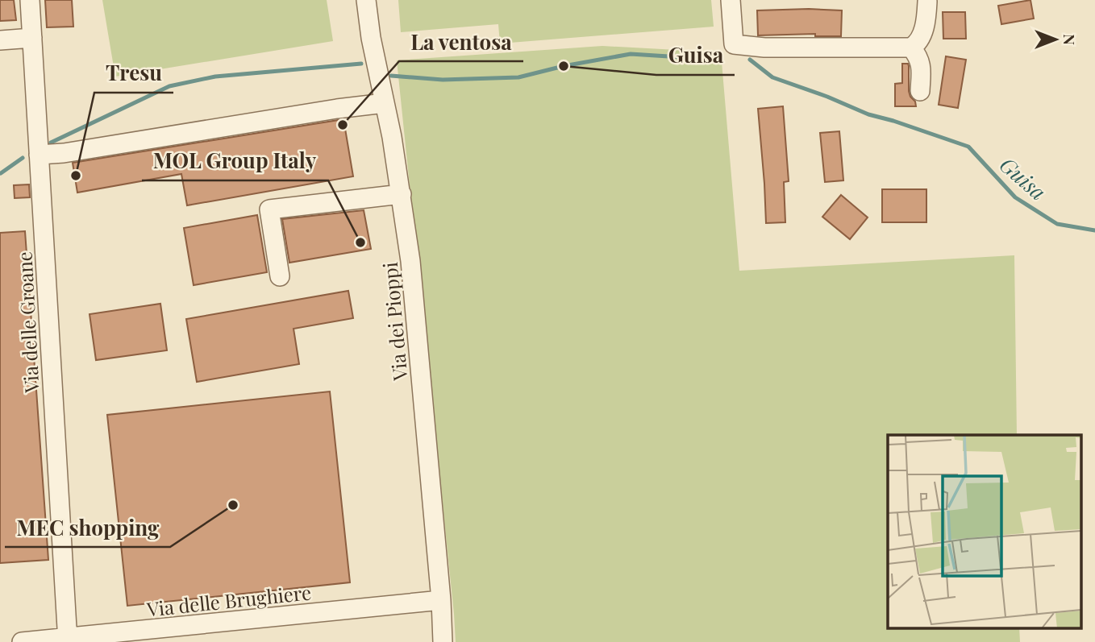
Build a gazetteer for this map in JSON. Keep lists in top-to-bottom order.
{
  "streets": {
    "street": ["Via dei Pioppi", "Via delle Groane", "Via delle Brughiere"]
  },
  "crossings": [
    ["Via dei Pioppi", "Via delle Brughiere"],
    ["Via delle Groane", "Via delle Brughiere"]
  ],
  "water": ["Guisa"],
  "places": [
    "Guisa",
    "La ventosa",
    "Tresu",
    "MOL Group Italy",
    "MEC shopping"
  ],
  "north": "right"
}
